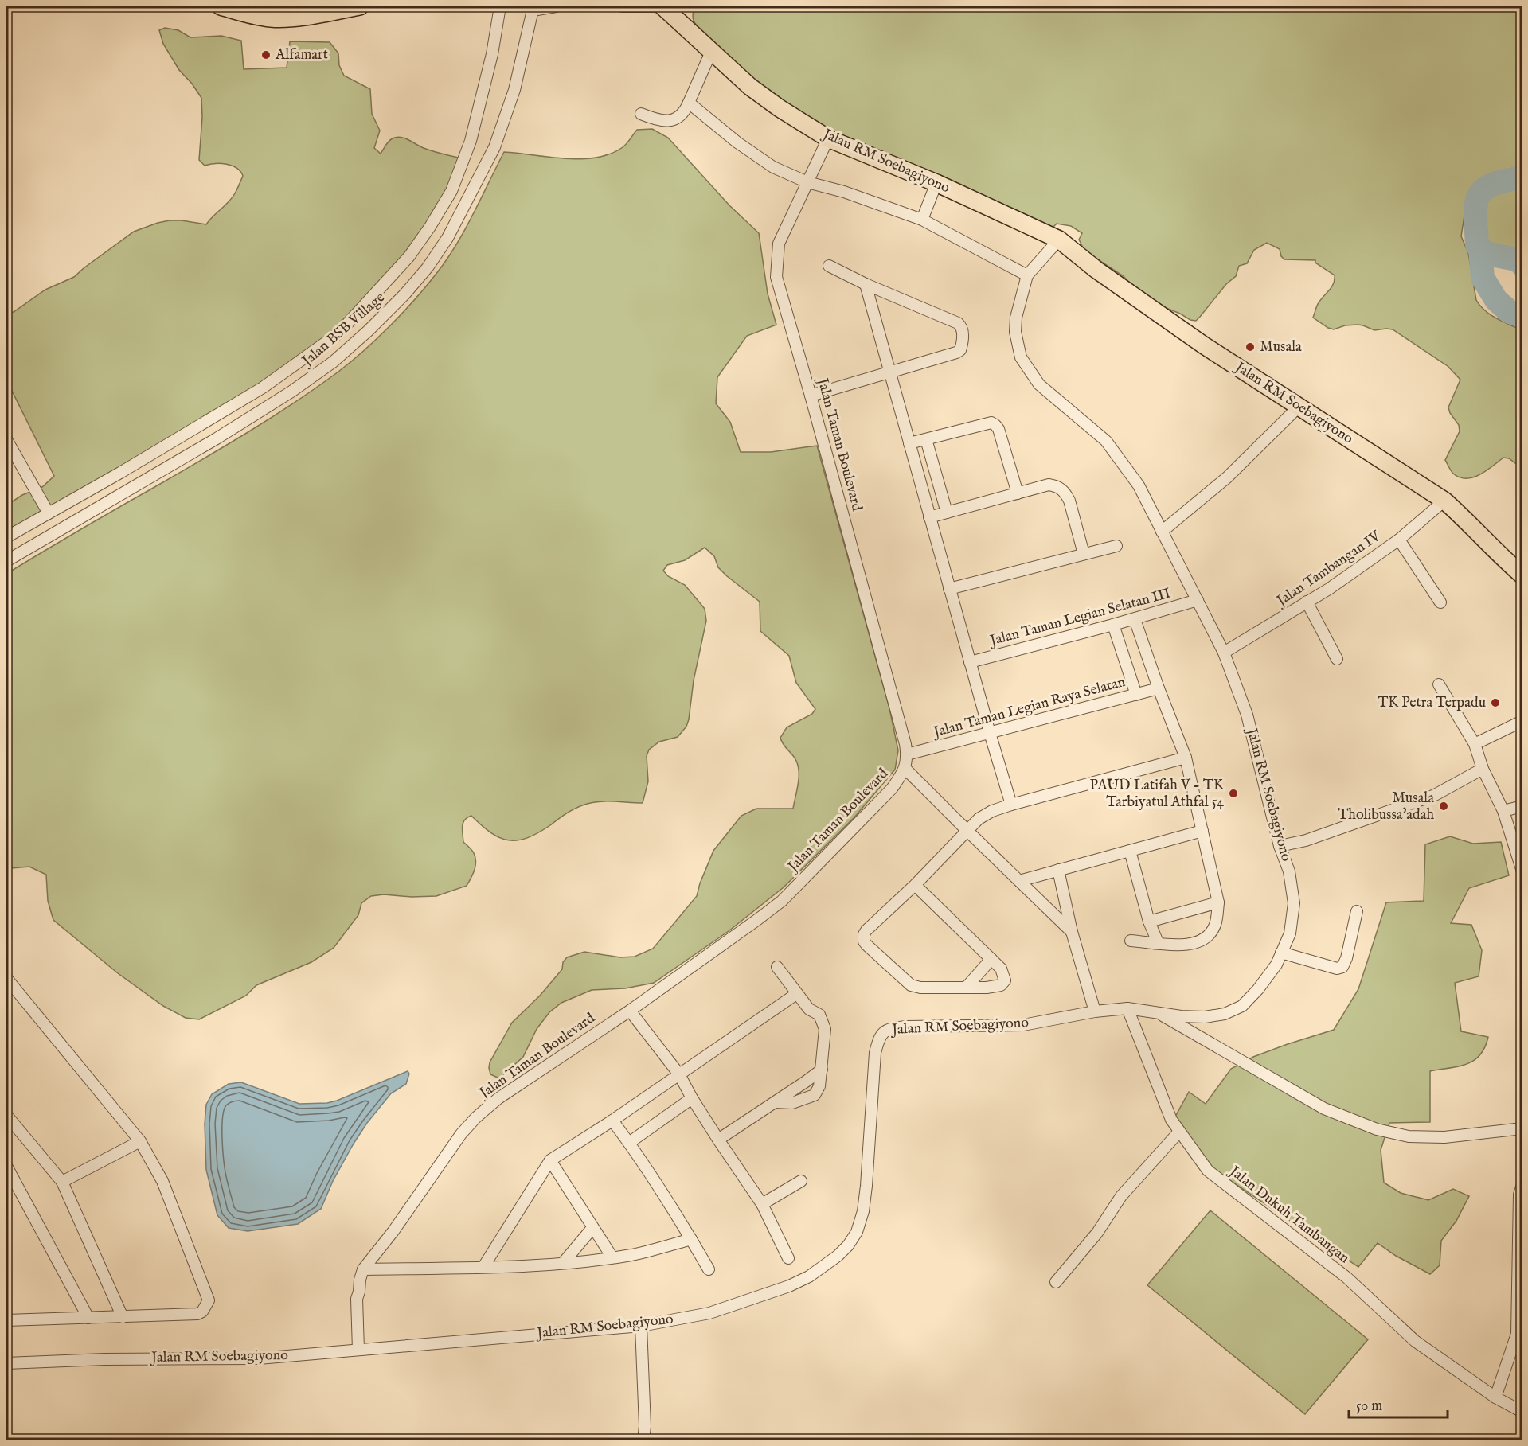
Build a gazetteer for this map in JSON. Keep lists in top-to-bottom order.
{
  "streets": {
    "main road": ["Jalan RM Soebagiyono"],
    "street": [
      "Jalan BSB Village",
      "Jalan Taman Boulevard",
      "Jalan Tambangan IV",
      "Jalan Taman Legian Selatan III",
      "Jalan Taman Legian Raya Selatan",
      "Jalan Dukuh Tambangan"
    ]
  },
  "crossings": [
    ["Jalan RM Soebagiyono", "Jalan Taman Boulevard"],
    ["Jalan RM Soebagiyono", "Jalan Tambangan IV"],
    ["Jalan RM Soebagiyono", "Jalan Taman Legian Selatan III"],
    ["Jalan RM Soebagiyono", "Jalan Dukuh Tambangan"],
    ["Jalan Taman Boulevard", "Jalan Taman Legian Raya Selatan"]
  ],
  "places": [
    "Alfamart",
    "Musala",
    "TK Petra Terpadu",
    "PAUD Latifah V - TK Tarbiyatul Athfal 54",
    "Musala Tholibussa'adah"
  ],
  "scale_bar": "50 m"
}
